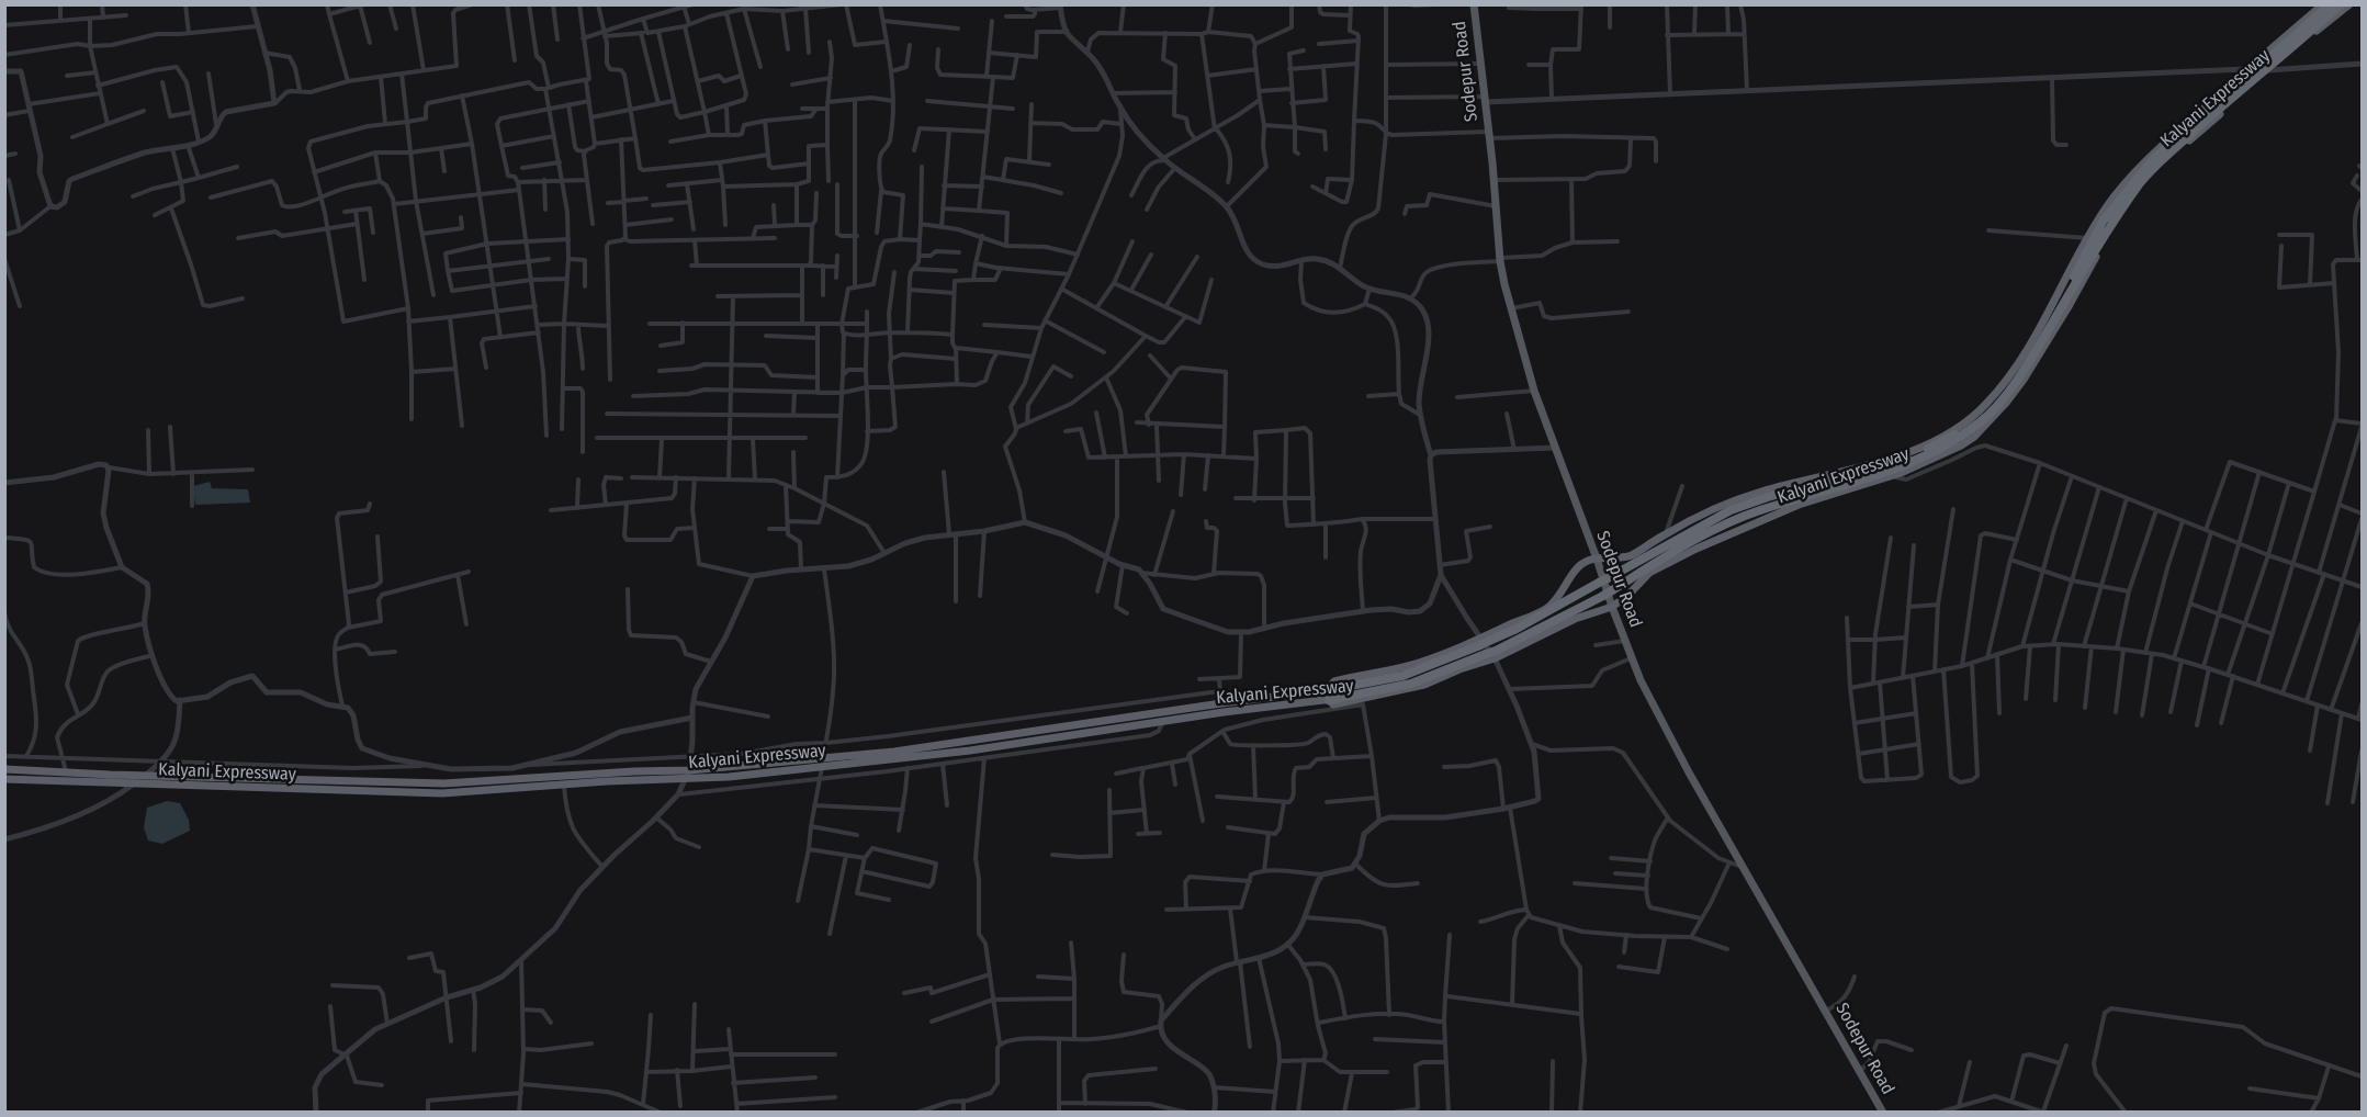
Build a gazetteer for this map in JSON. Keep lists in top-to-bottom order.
{
  "streets": {
    "highway": ["Kalyani Expressway"],
    "main road": ["Sodepur Road"]
  },
  "crossings": [
    ["Sodepur Road", "Kalyani Expressway"]
  ]
}
